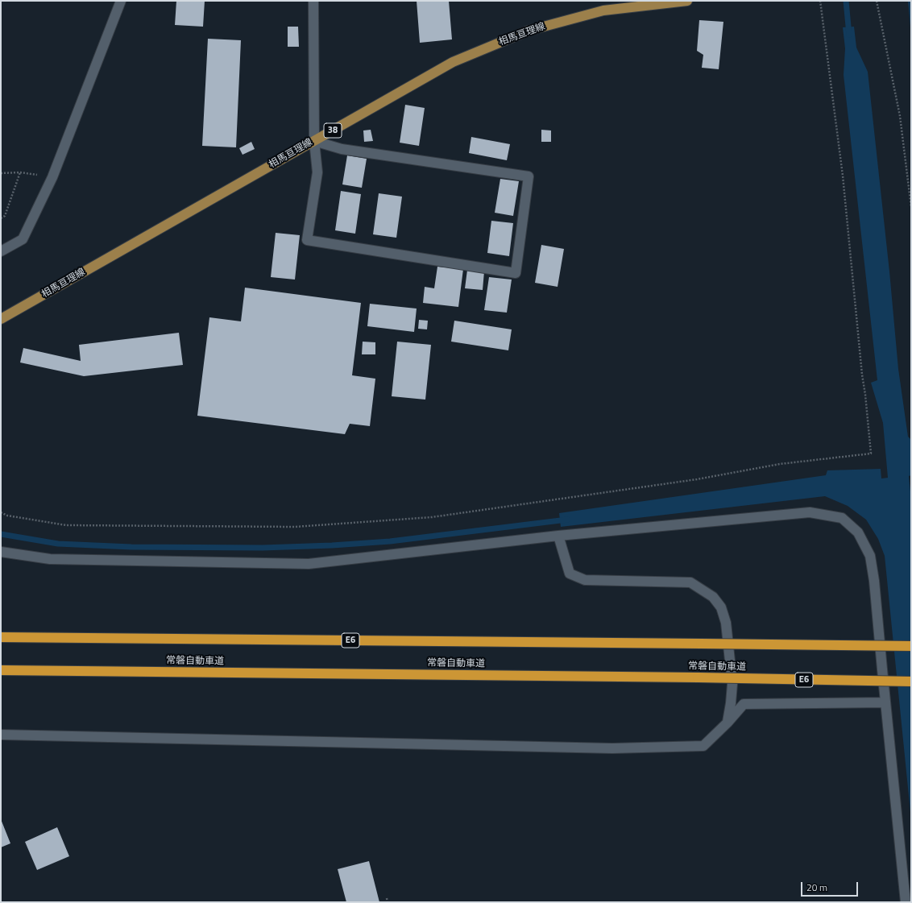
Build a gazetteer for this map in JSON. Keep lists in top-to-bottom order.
{
  "streets": {
    "highway": ["E6", "常磐自動車道"],
    "main road": ["相馬亘理線", "38"]
  },
  "scale_bar": "20 m"
}
